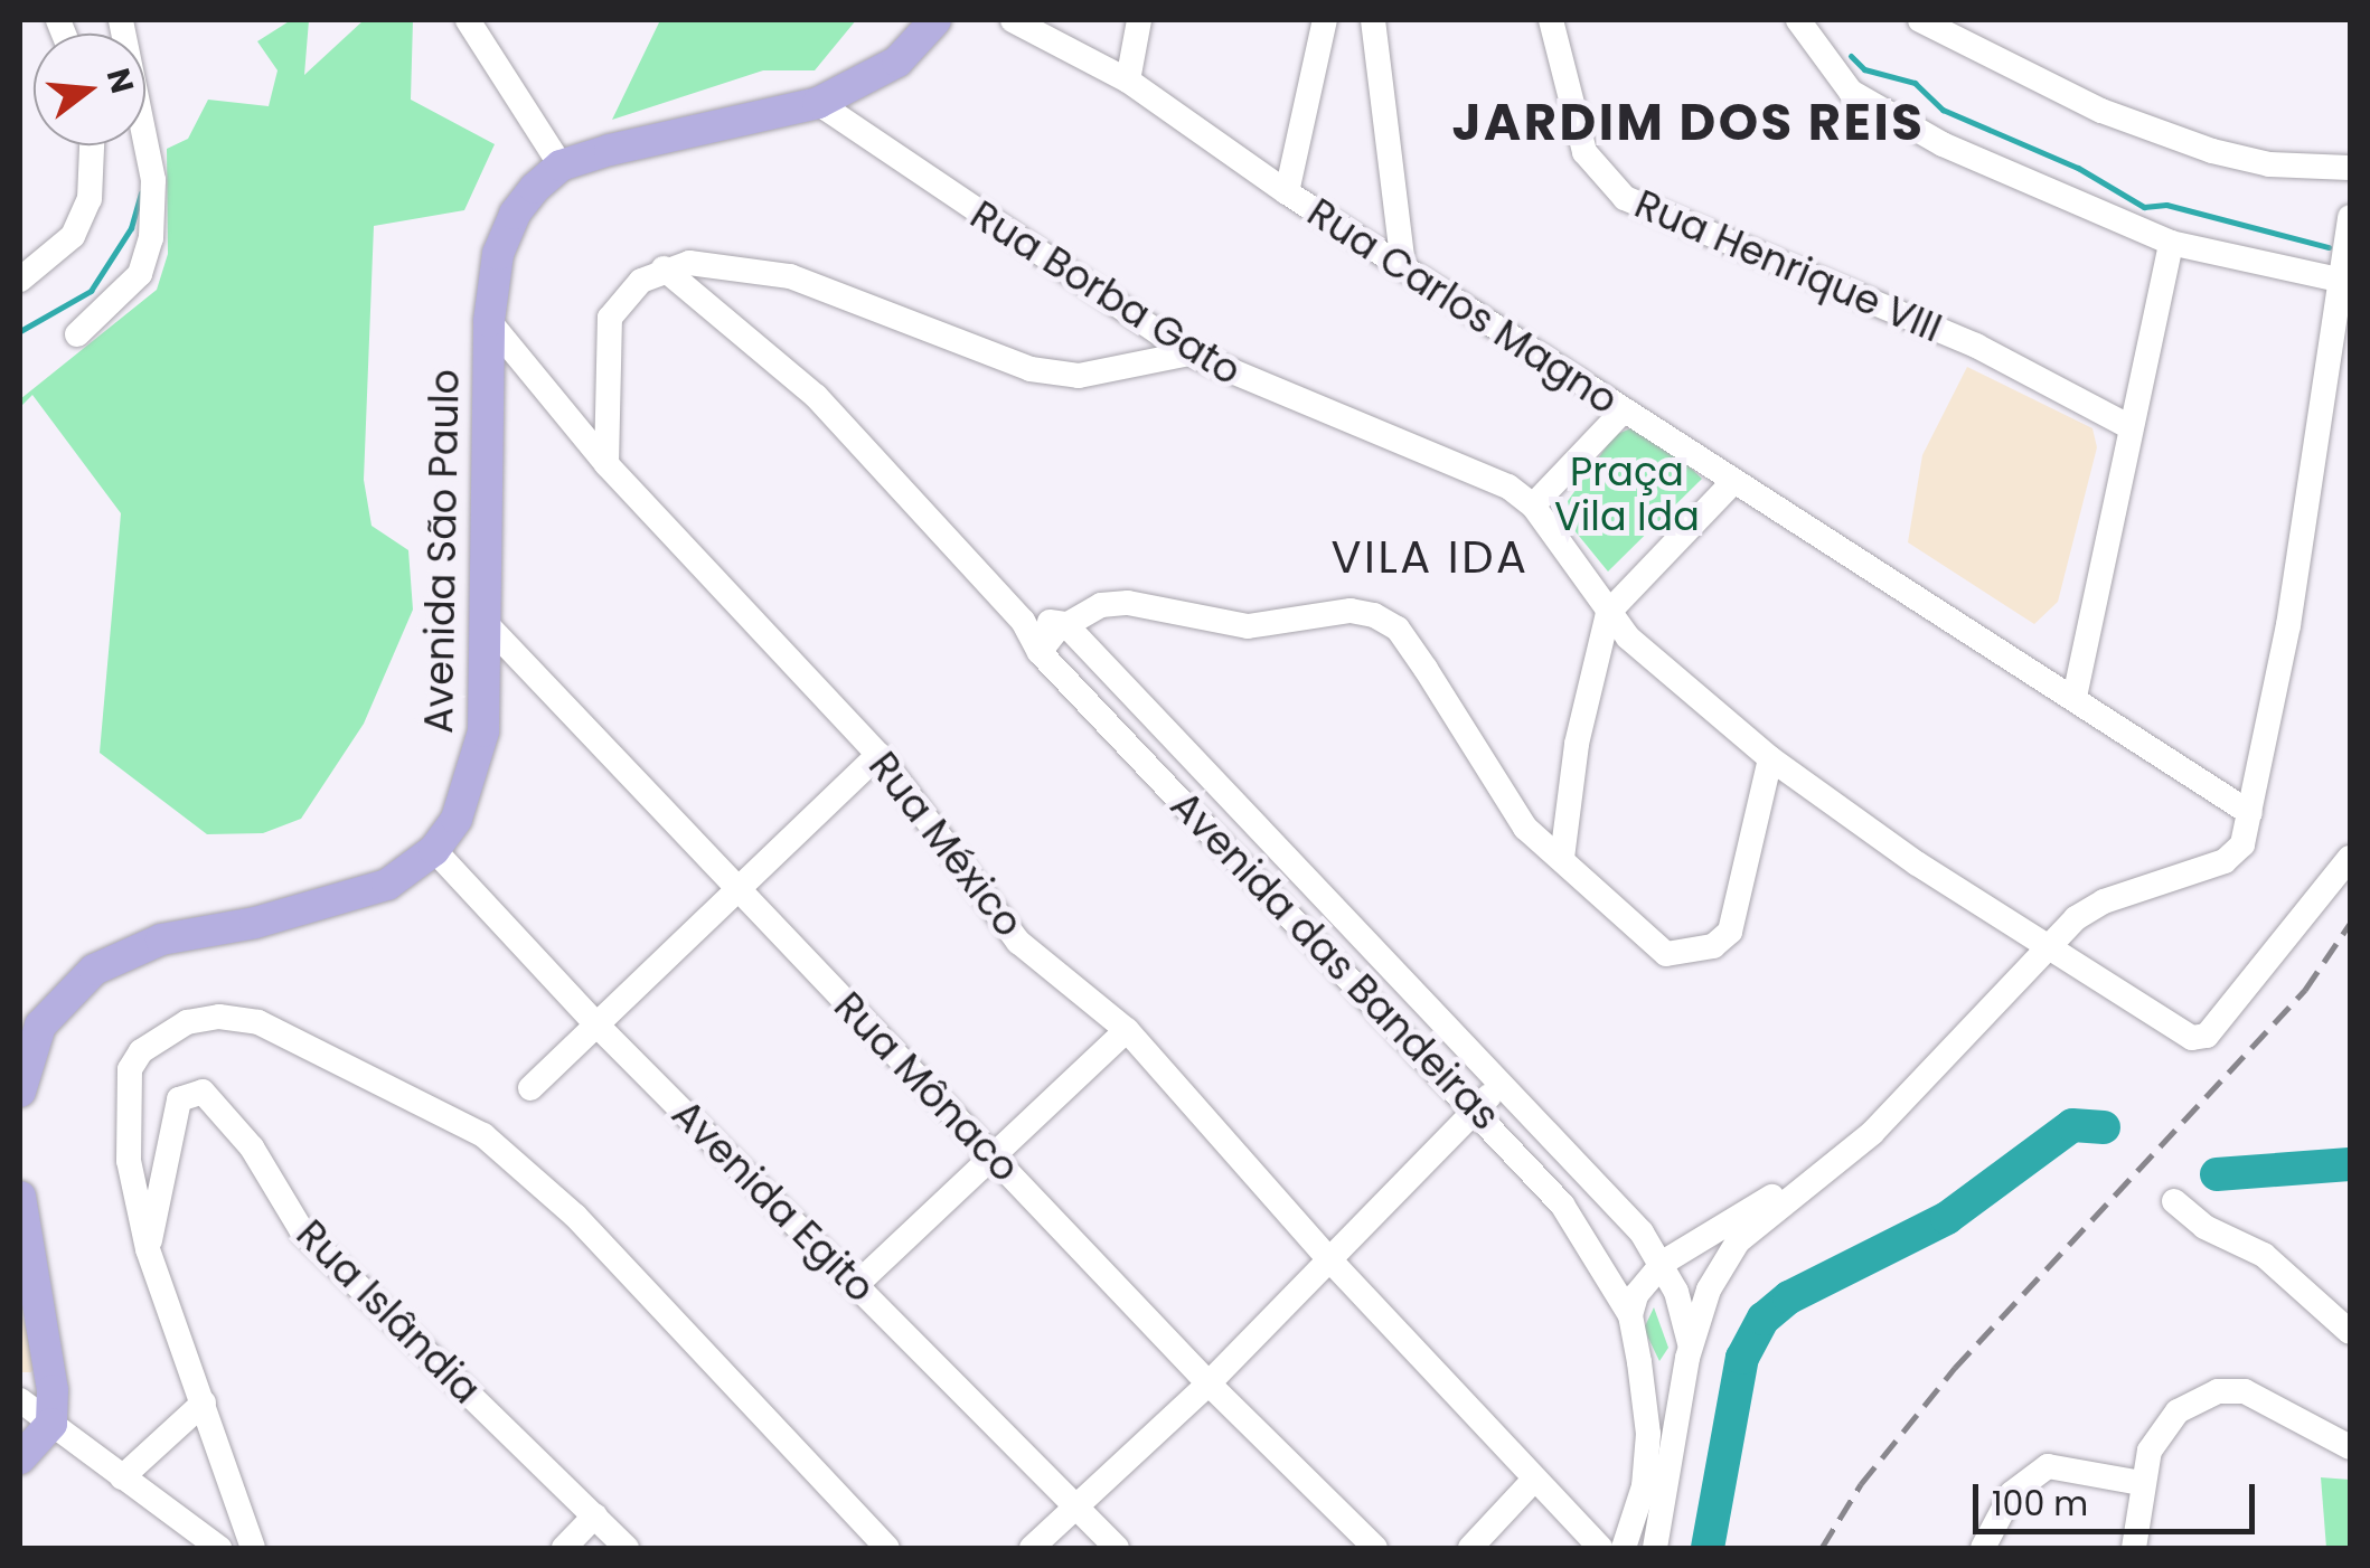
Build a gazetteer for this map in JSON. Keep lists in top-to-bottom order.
{
  "streets": {
    "main road": ["Avenida São Paulo"],
    "street": [
      "Rua Henrique VIII",
      "Rua Borba Gato",
      "Rua Carlos Magno",
      "Rua México",
      "Avenida das Bandeiras",
      "Rua Mônaco",
      "Avenida Egito",
      "Rua Islândia"
    ]
  },
  "crossings": [
    ["Avenida São Paulo", "Rua México"],
    ["Avenida São Paulo", "Rua Mônaco"],
    ["Avenida São Paulo", "Avenida Egito"]
  ],
  "districts": ["JARDIM DOS REIS", "VILA IDA"],
  "parks": ["Praça Vila Ida"],
  "scale_bar": "100 m",
  "north": "right"
}
